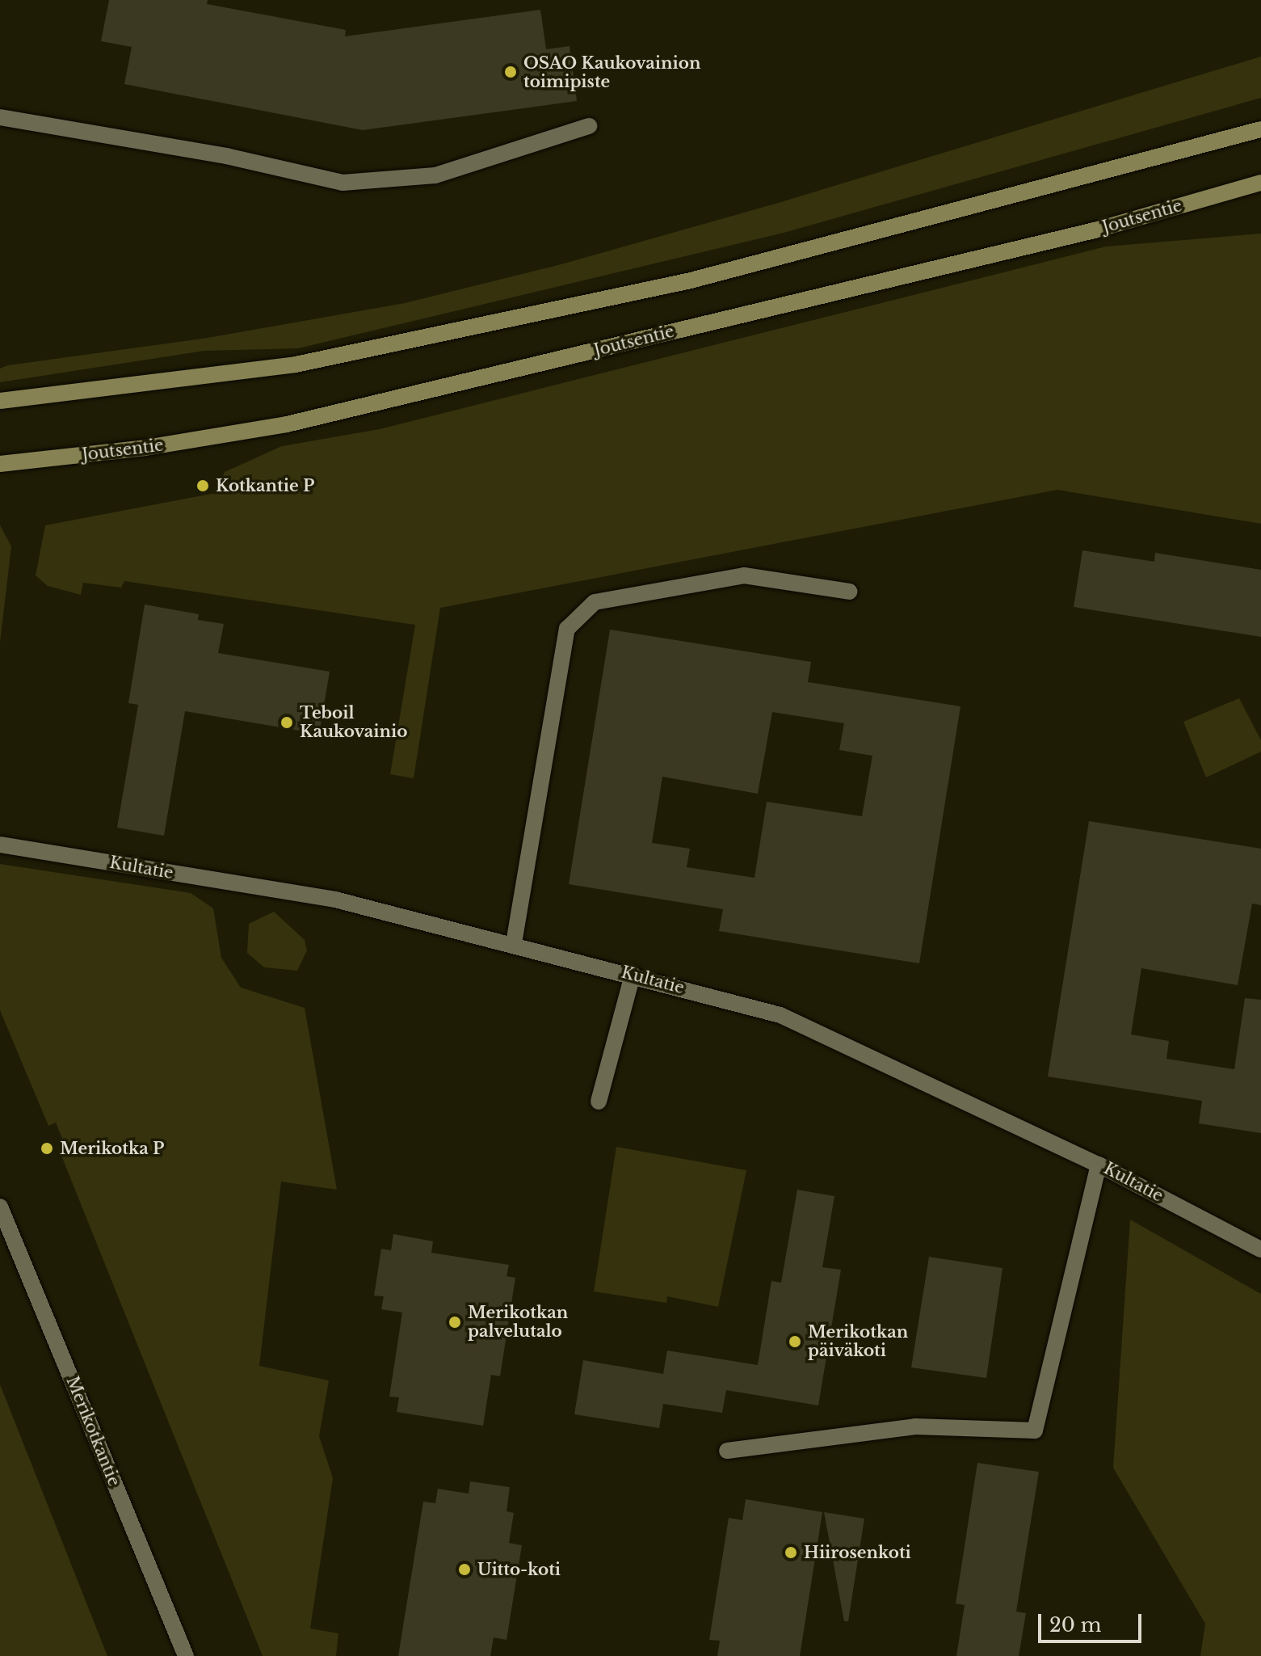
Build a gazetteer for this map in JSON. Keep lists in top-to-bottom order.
{
  "streets": {
    "main road": ["Joutsentie"],
    "street": ["Kultatie", "Merikotkantie"]
  },
  "places": [
    "OSAO Kaukovainion toimipiste",
    "Kotkantie P",
    "Teboil Kaukovainio",
    "Merikotka P",
    "Merikotkan palvelutalo",
    "Merikotkan päiväkoti",
    "Hiirosenkoti",
    "Uitto-koti"
  ],
  "scale_bar": "20 m"
}
